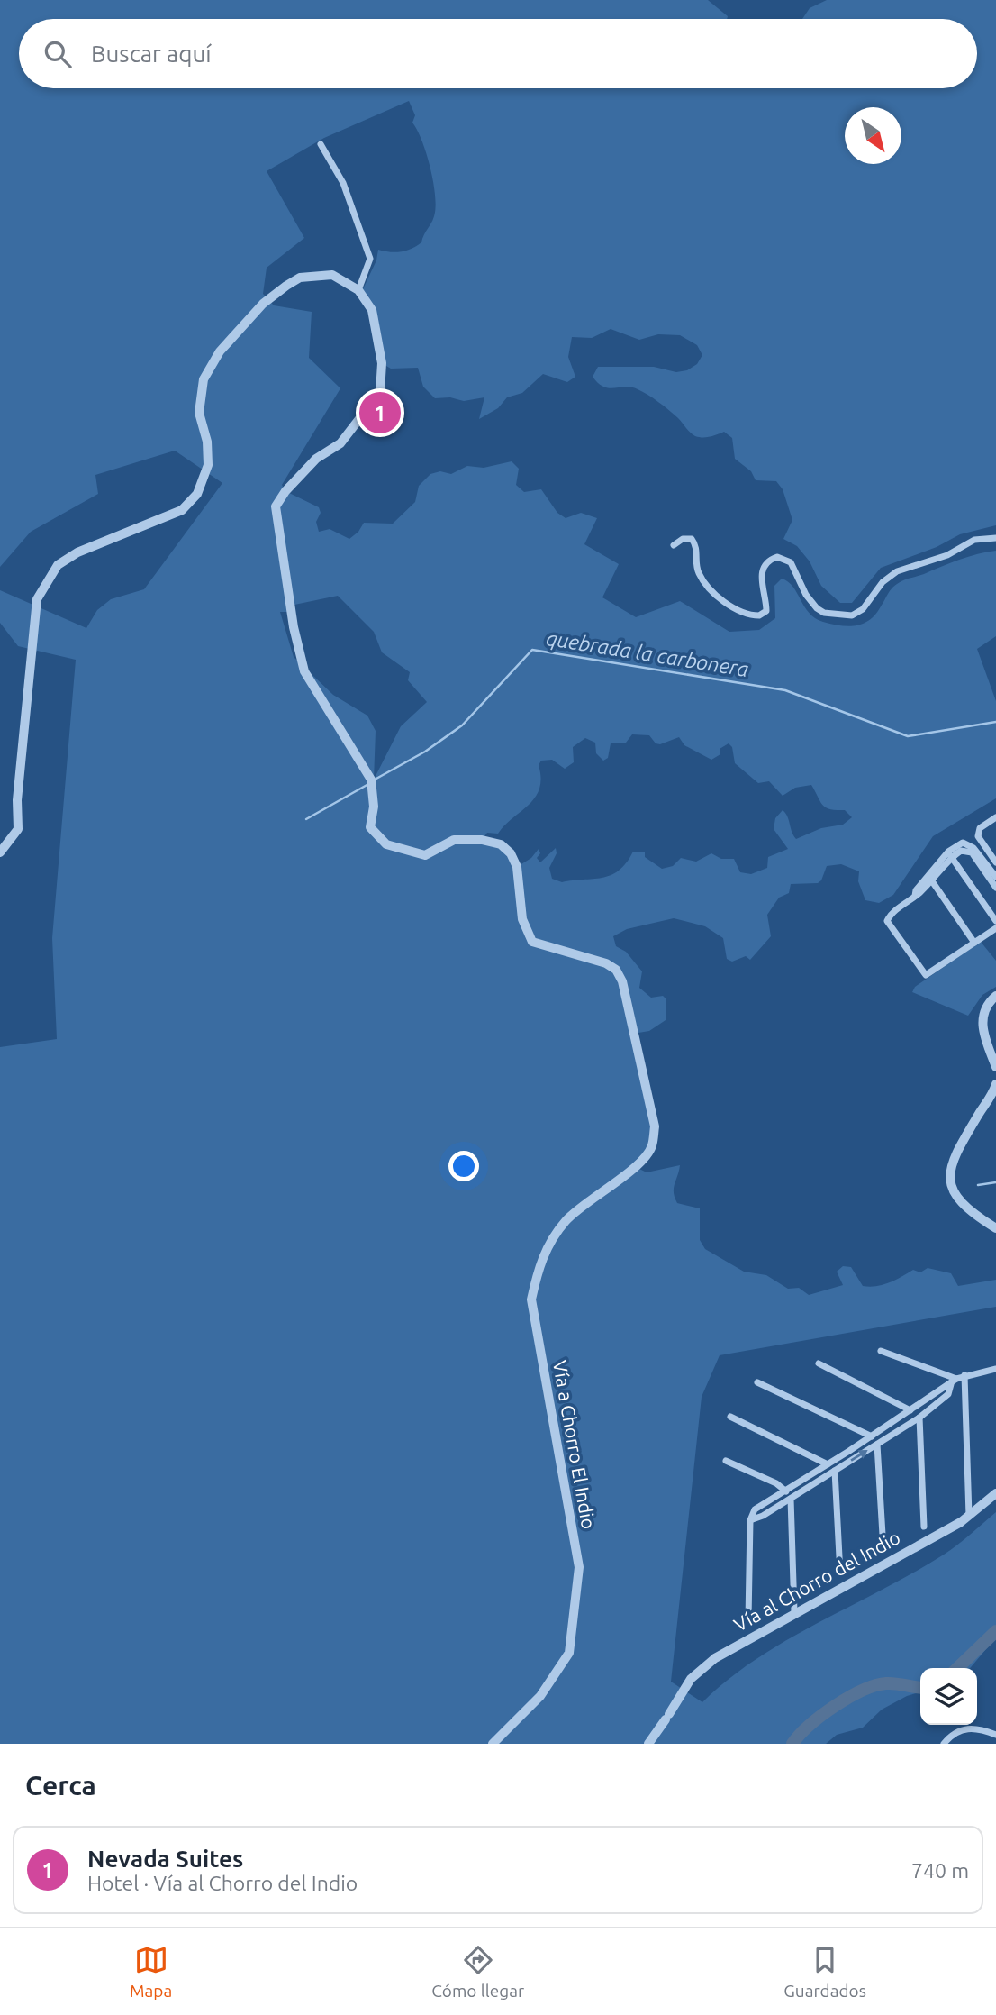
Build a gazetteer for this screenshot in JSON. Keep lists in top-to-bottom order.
{
  "streets": {
    "street": ["Vía a Chorro El Indio", "Vía al Chorro del Indio"]
  },
  "water": ["quebrada la carbonera"],
  "north": "bottom right",
  "page": {
    "search": "Buscar aquí",
    "pins": "1",
    "heading": "Cerca",
    "list": [
      {
        "mark": "1",
        "name": "Nevada Suites",
        "note": "Hotel · Vía al Chorro del Indio",
        "value": "740 m"
      }
    ],
    "nav": ["Mapa", "Cómo llegar", "Guardados"]
  }
}
